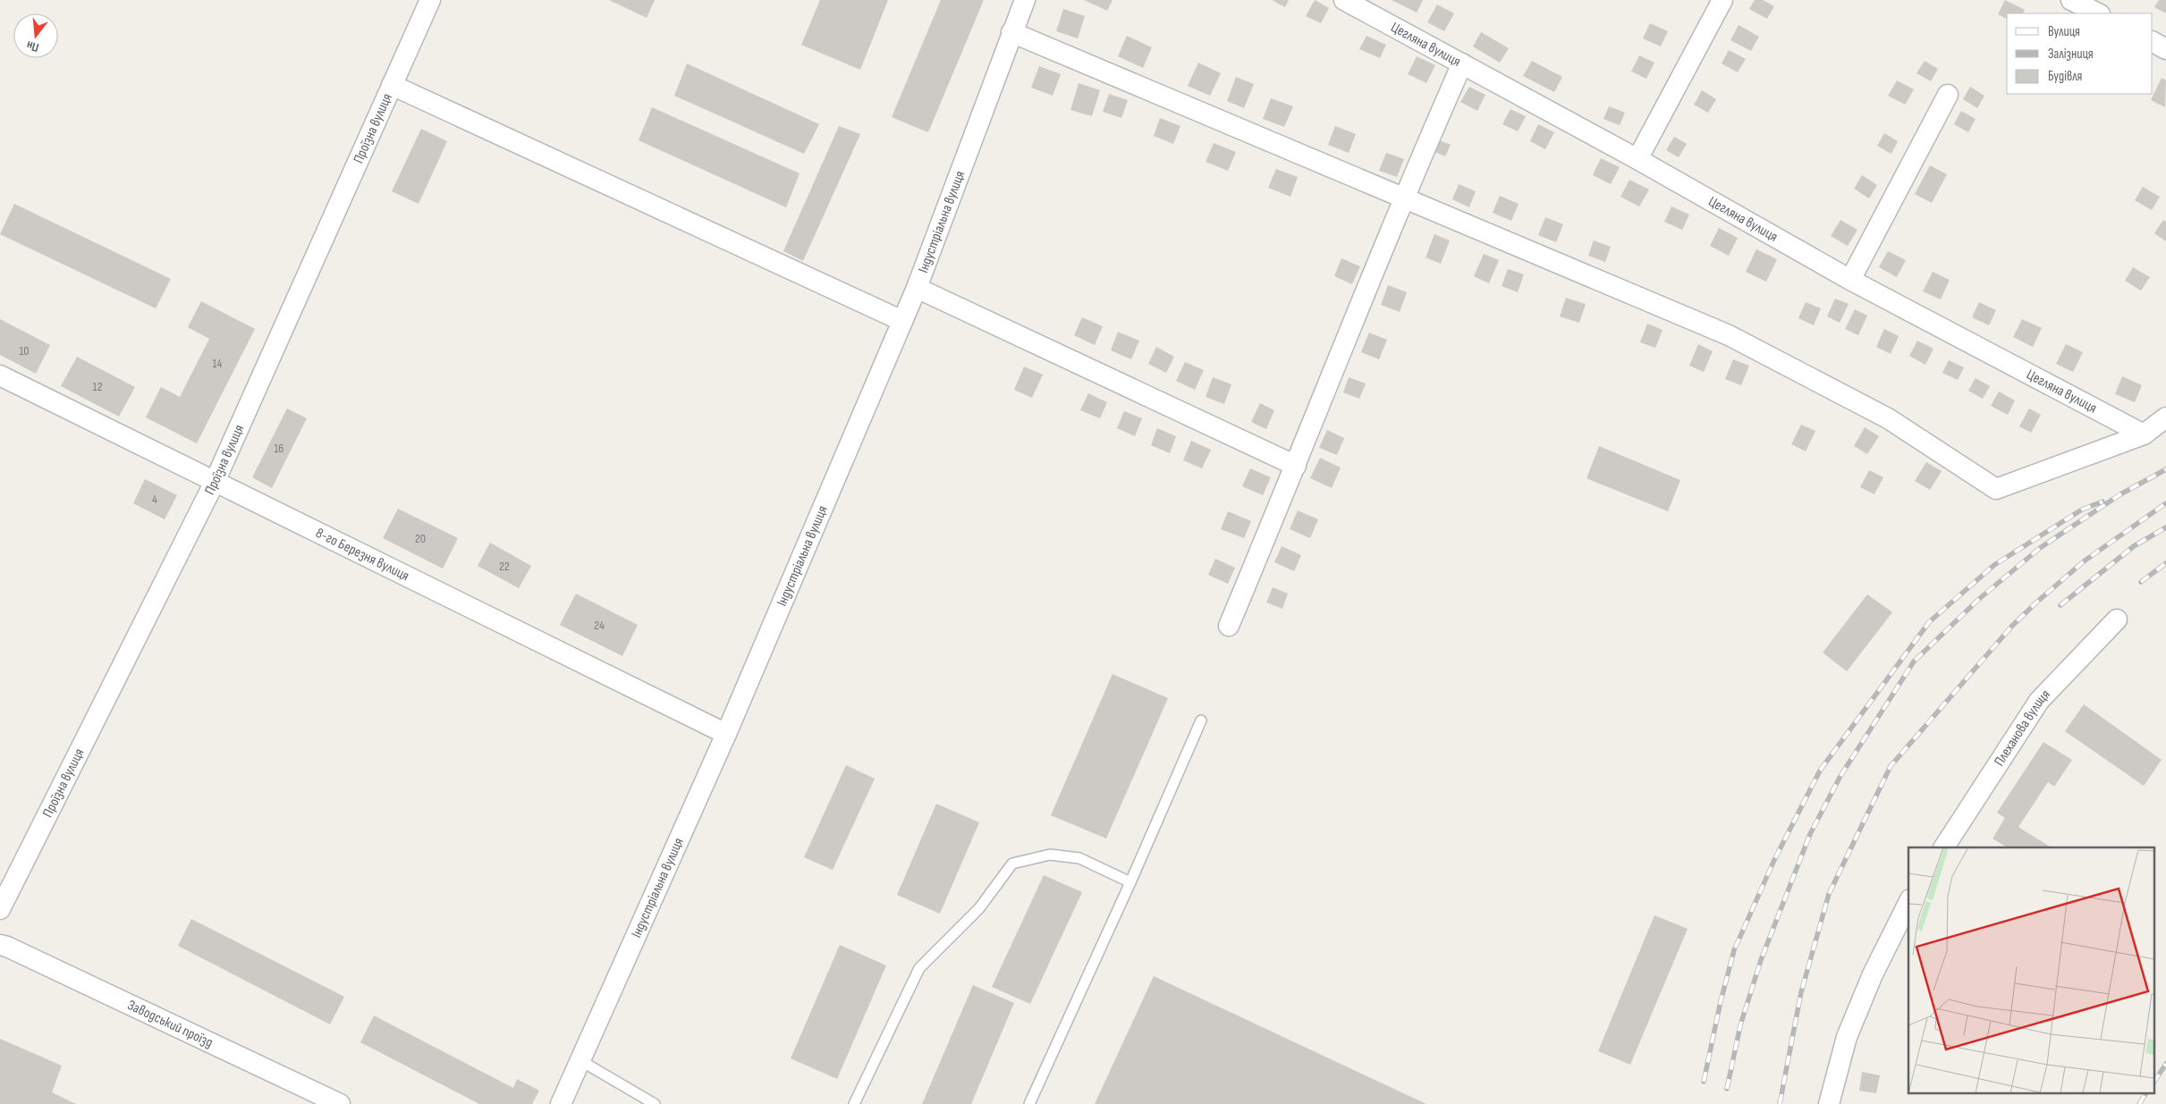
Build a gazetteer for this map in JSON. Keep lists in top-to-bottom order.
{
  "streets": {
    "street": [
      "Цегляна вулиця",
      "Проїзна вулиця",
      "Індустріальна вулиця",
      "8-го Березня вулиця",
      "Плеханова вулиця",
      "Заводський проїзд"
    ]
  },
  "crossings": [
    ["Проїзна вулиця", "8-го Березня вулиця"],
    ["Індустріальна вулиця", "8-го Березня вулиця"]
  ],
  "house_numbers": [
    "10",
    "14",
    "12",
    "16",
    "4",
    "20",
    "22",
    "24"
  ],
  "legend": ["Вулиця", "Залізниця", "Будівля"],
  "north": "bottom"
}
